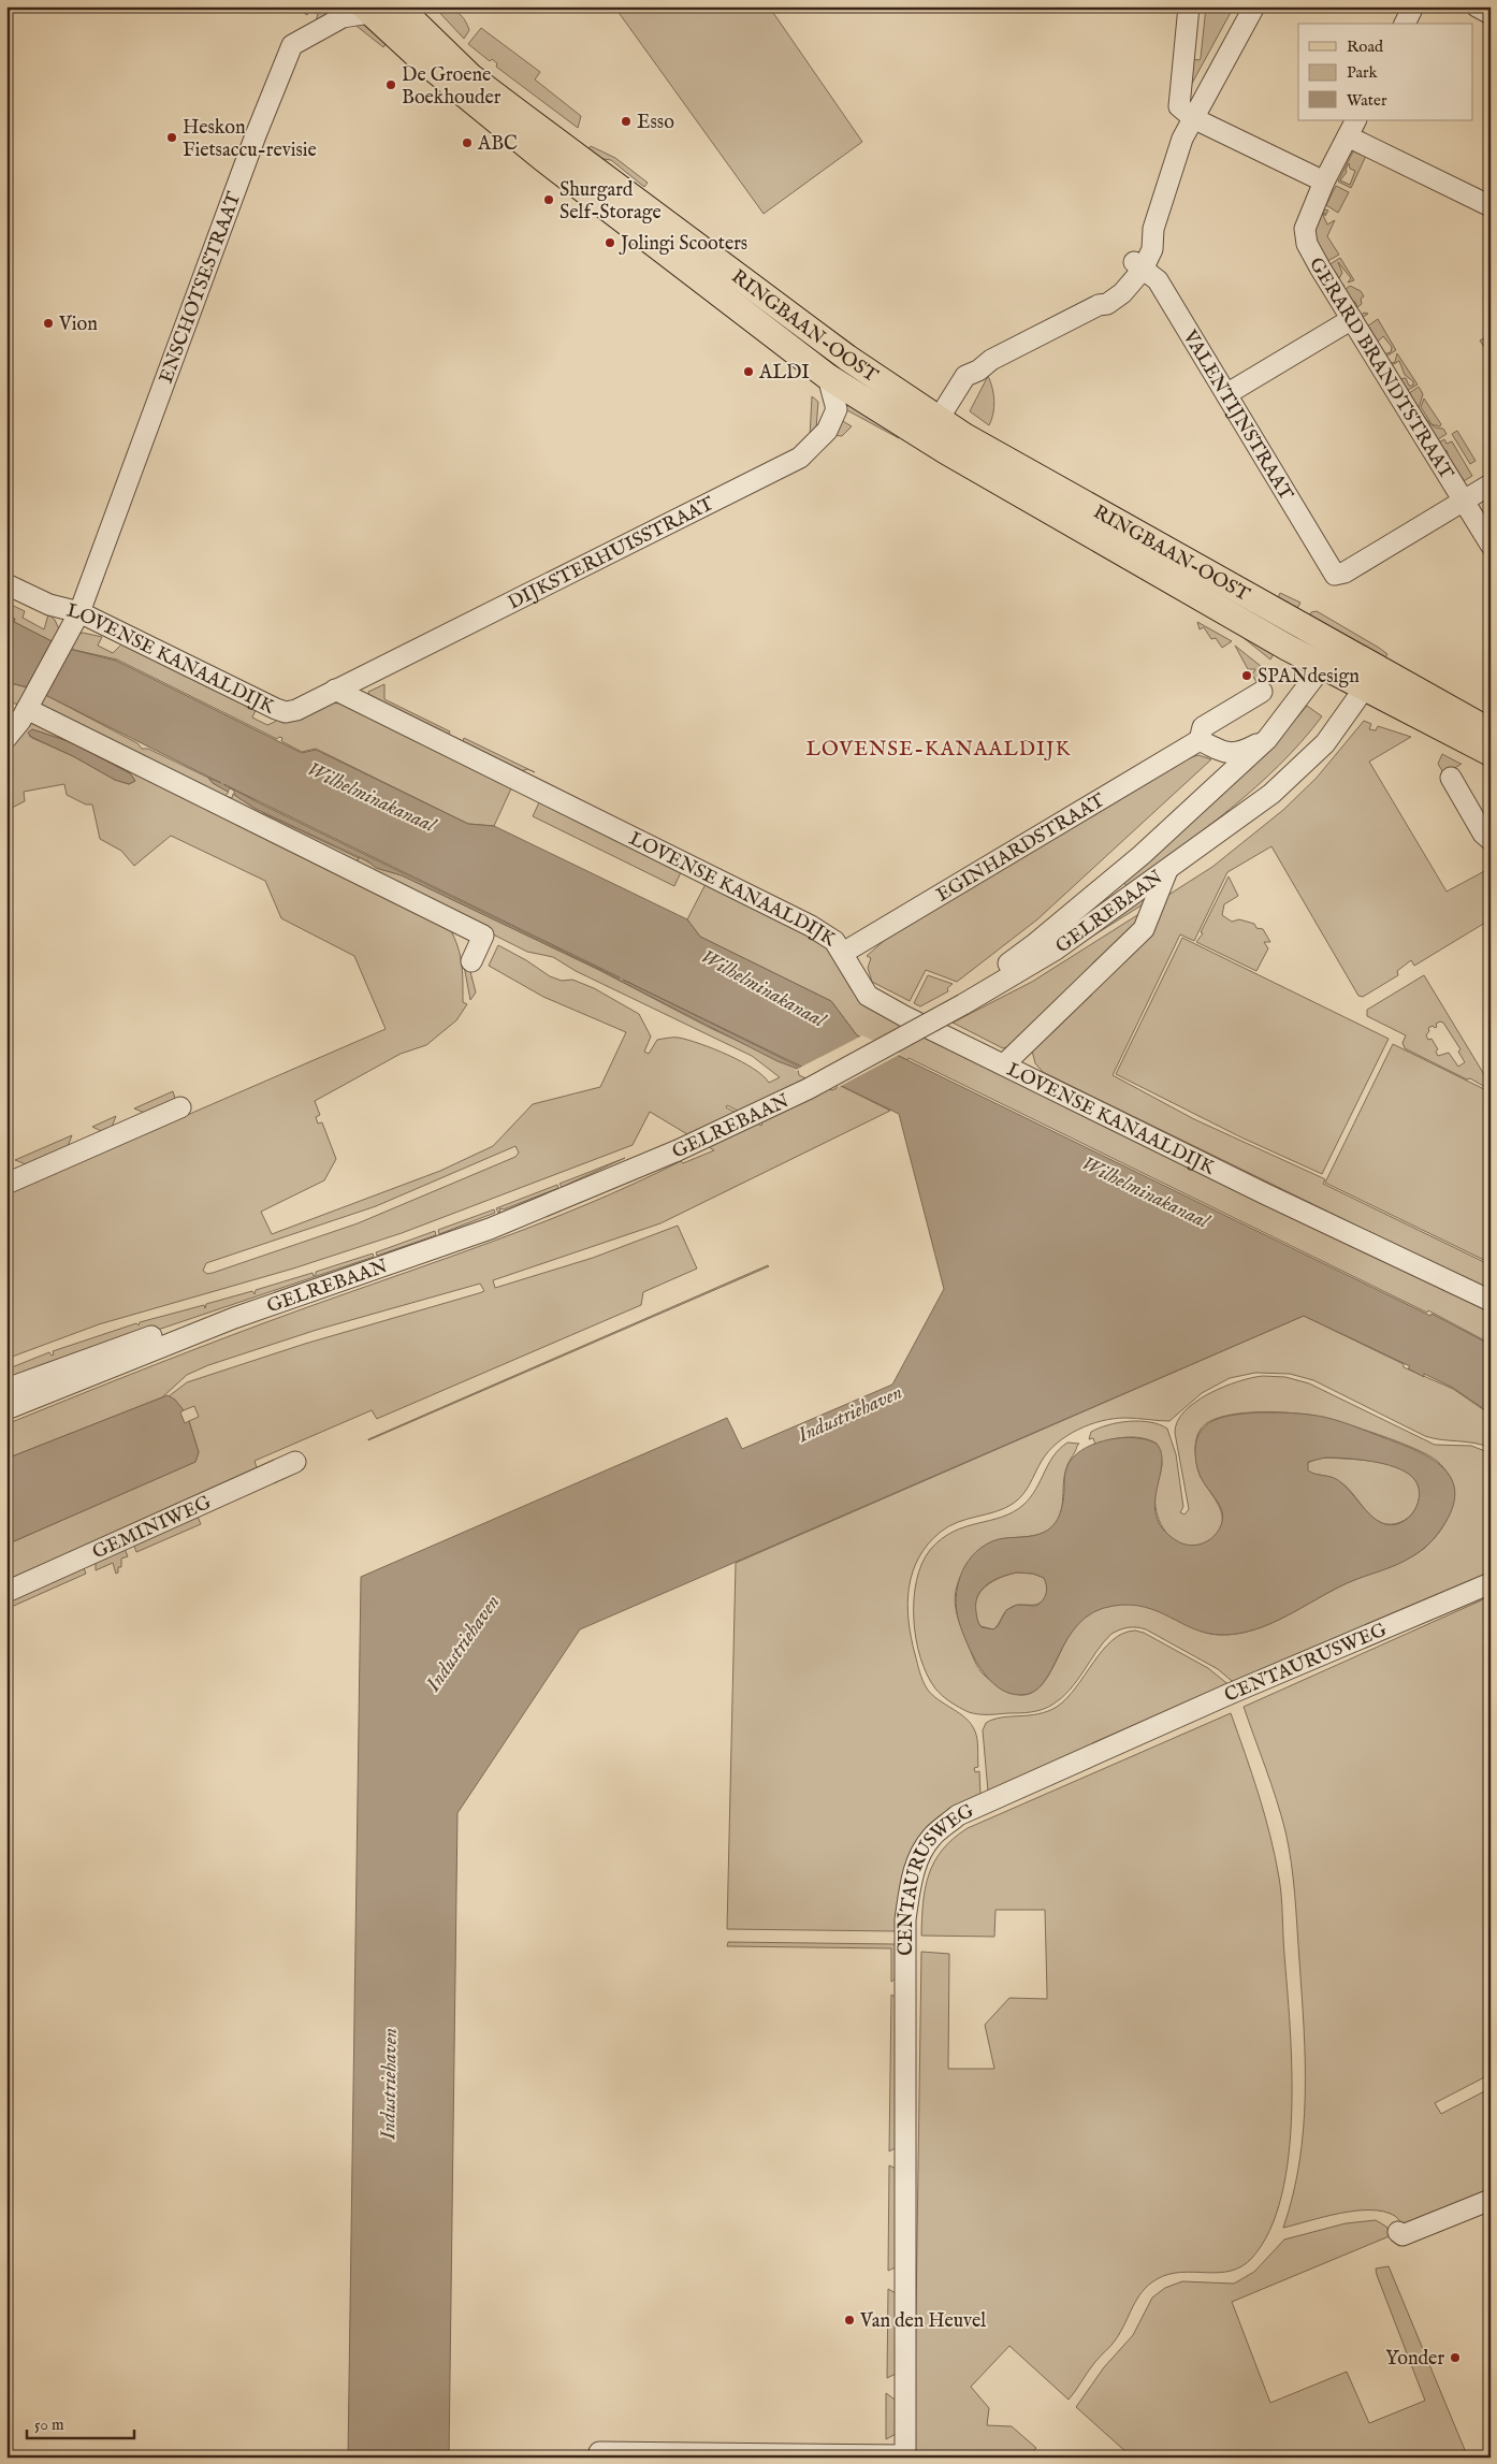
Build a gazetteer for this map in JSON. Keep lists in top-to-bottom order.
{
  "streets": {
    "main road": ["RINGBAAN-OOST"],
    "street": [
      "ENSCHOTSESTRAAT",
      "GERARD BRANDTSTRAAT",
      "VALENTIJNSTRAAT",
      "DIJKSTERHUISSTRAAT",
      "LOVENSE KANAALDIJK",
      "EGINHARDSTRAAT",
      "GELREBAAN",
      "GEMINIWEG",
      "CENTAURUSWEG"
    ]
  },
  "crossings": [
    ["ENSCHOTSESTRAAT", "RINGBAAN-OOST"],
    ["ENSCHOTSESTRAAT", "LOVENSE KANAALDIJK"],
    ["RINGBAAN-OOST", "DIJKSTERHUISSTRAAT"],
    ["RINGBAAN-OOST", "GELREBAAN"],
    ["GERARD BRANDTSTRAAT", "VALENTIJNSTRAAT"],
    ["DIJKSTERHUISSTRAAT", "LOVENSE KANAALDIJK"],
    ["LOVENSE KANAALDIJK", "EGINHARDSTRAAT"]
  ],
  "districts": ["LOVENSE-KANAALDIJK"],
  "water": ["Wilhelminakanaal", "Industriehaven"],
  "places": [
    "De Groene Boekhouder",
    "Esso",
    "Heskon Fietsaccu-revisie",
    "ABC",
    "Shurgard Self-Storage",
    "Jolingi Scooters",
    "Vion",
    "ALDI",
    "SPANdesign",
    "Van den Heuvel",
    "Yonder"
  ],
  "legend": ["Road", "Park", "Water"],
  "scale_bar": "50 m"
}
